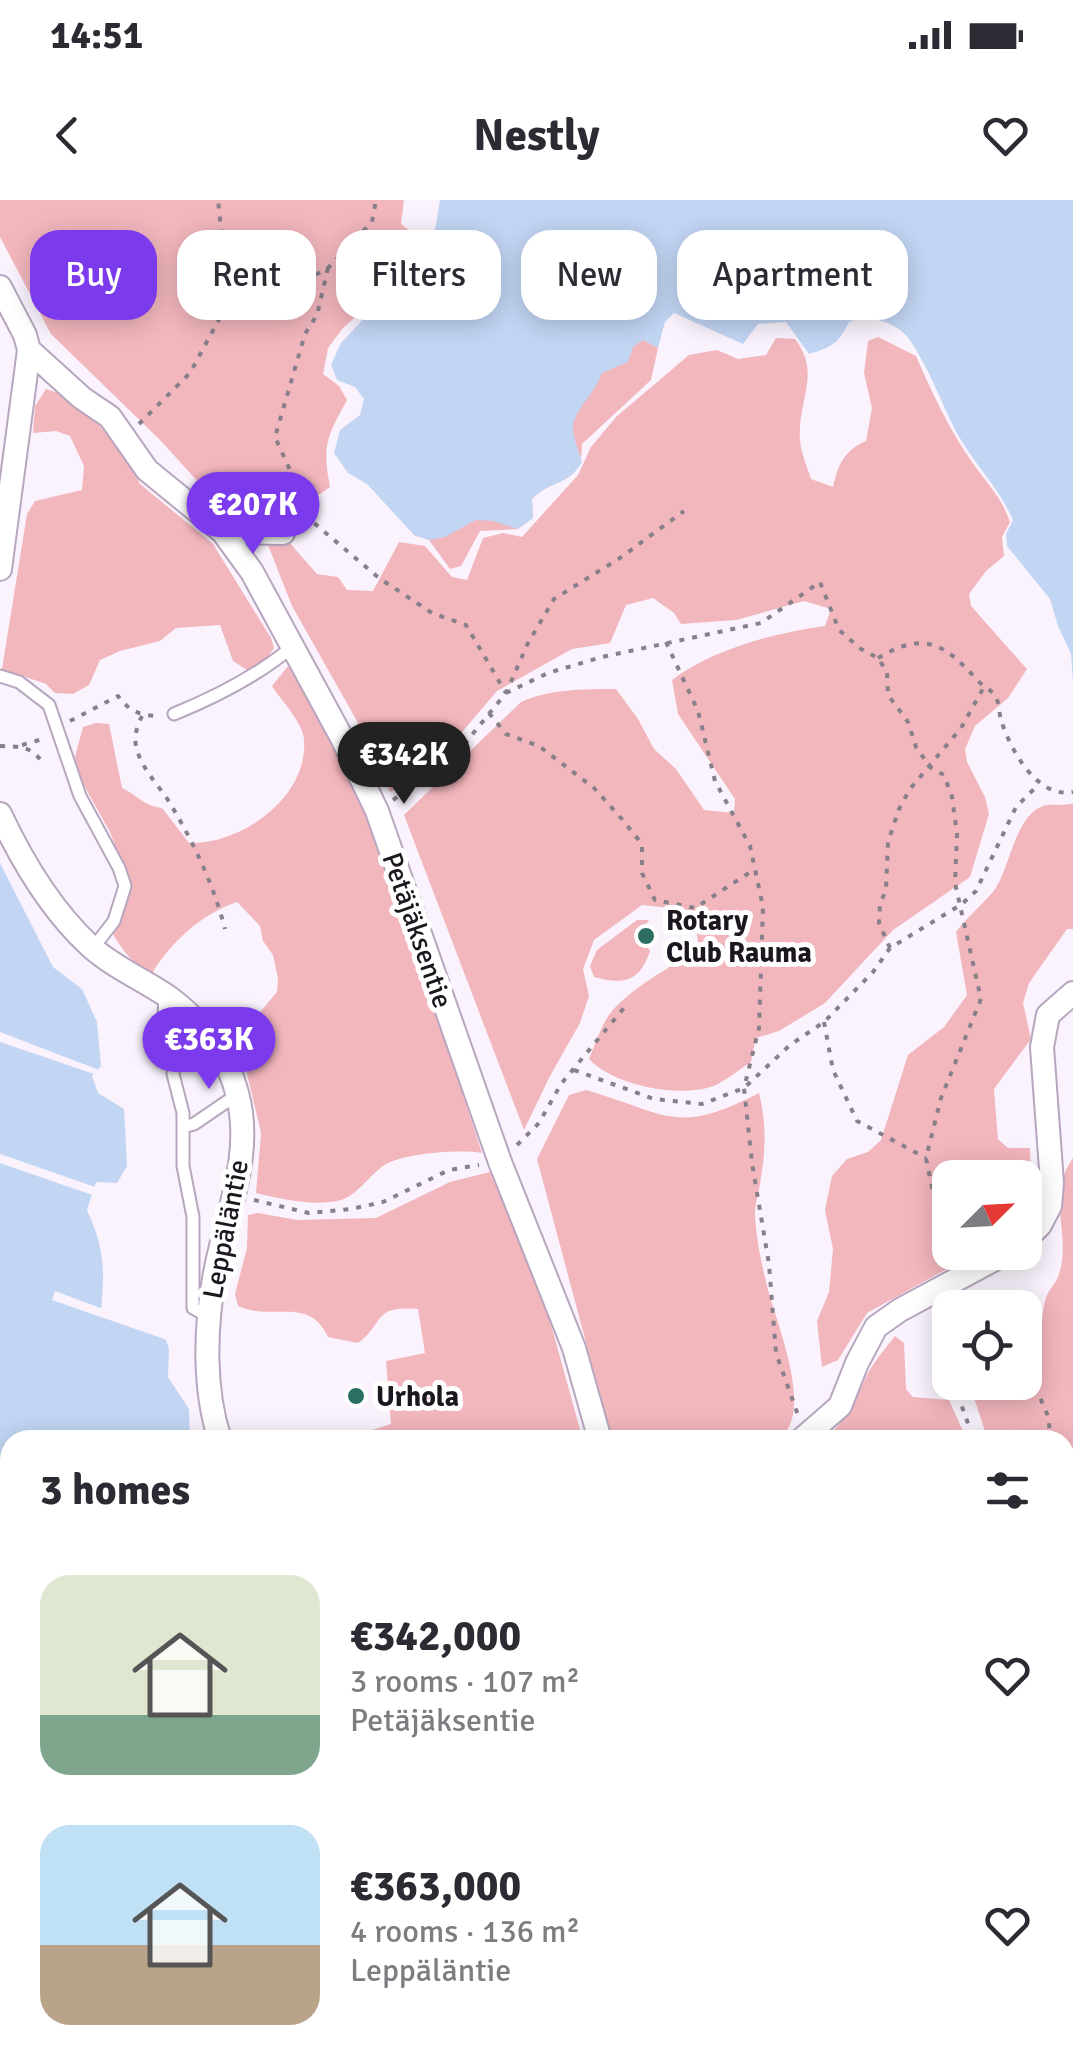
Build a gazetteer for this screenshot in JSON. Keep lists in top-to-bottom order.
{
  "streets": {
    "street": ["Petäjäksentie", "Leppäläntie"]
  },
  "places": ["Rotary Club Rauma", "Urhola"],
  "north": "top right",
  "page": {
    "status": "14:51",
    "header": "Nestly",
    "chip": [
      "Buy",
      "Rent",
      "Filters",
      "New",
      "Apartment"
    ],
    "price": ["€207K", "€342K", "€363K"],
    "heading": "3 homes",
    "list": [
      {
        "name": "€342,000",
        "note": "3 rooms · 107 m² · Petäjäksentie"
      },
      {
        "name": "€363,000",
        "note": "4 rooms · 136 m² · Leppäläntie"
      }
    ]
  }
}
